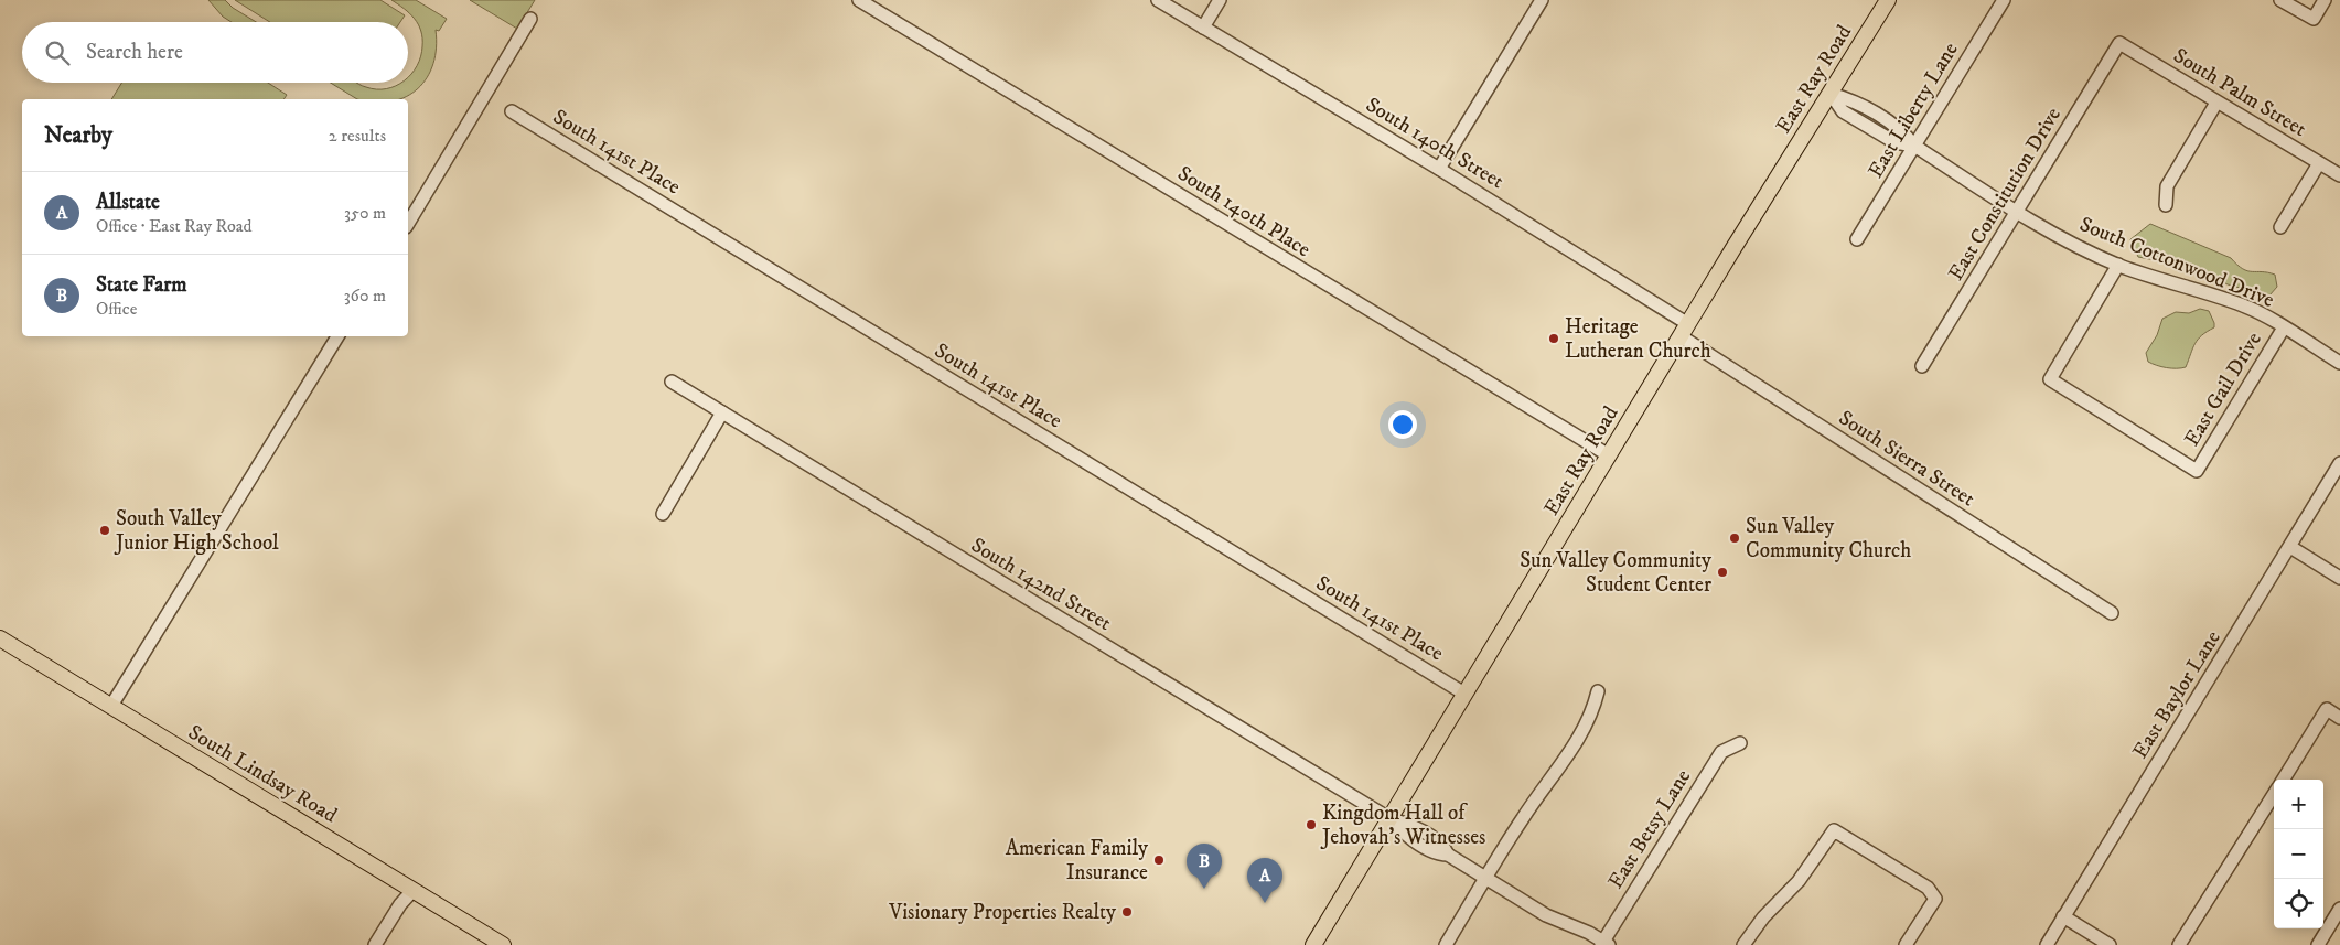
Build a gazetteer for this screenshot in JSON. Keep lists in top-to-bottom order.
{
  "streets": {
    "main road": ["East Ray Road", "South Lindsay Road"],
    "street": [
      "South Palm Street",
      "East Liberty Lane",
      "South 140th Street",
      "South 141st Place",
      "East Constitution Drive",
      "South 140th Place",
      "South Cottonwood Drive",
      "East Gail Drive",
      "South Sierra Street",
      "South 142nd Street",
      "East Baylor Lane",
      "East Betsy Lane"
    ]
  },
  "crossings": [
    ["East Ray Road", "South 140th Street"],
    ["East Ray Road", "South 141st Place"],
    ["East Ray Road", "South 140th Place"],
    ["East Ray Road", "South Cottonwood Drive"],
    ["East Ray Road", "South Sierra Street"],
    ["East Ray Road", "South 142nd Street"],
    ["South Palm Street", "East Constitution Drive"],
    ["East Liberty Lane", "South Cottonwood Drive"],
    ["South 140th Street", "South Sierra Street"],
    ["East Constitution Drive", "South Cottonwood Drive"],
    ["South Cottonwood Drive", "East Gail Drive"],
    ["South 142nd Street", "East Betsy Lane"]
  ],
  "places": [
    "Heritage Lutheran Church",
    "South Valley Junior High School",
    "Sun Valley Community Church",
    "Sun Valley Community Student Center",
    "Kingdom Hall of Jehovah's Witnesses",
    "American Family Insurance",
    "Visionary Properties Realty"
  ],
  "page": {
    "search": "Search here",
    "heading": ["Nearby", "2 results"],
    "list": [
      {
        "mark": "A",
        "name": "Allstate",
        "note": "Office · East Ray Road",
        "value": "350 m"
      },
      {
        "mark": "B",
        "name": "State Farm",
        "note": "Office",
        "value": "360 m"
      }
    ],
    "map_buttons": ["+", "−"],
    "pins": ["B", "A"]
  }
}
